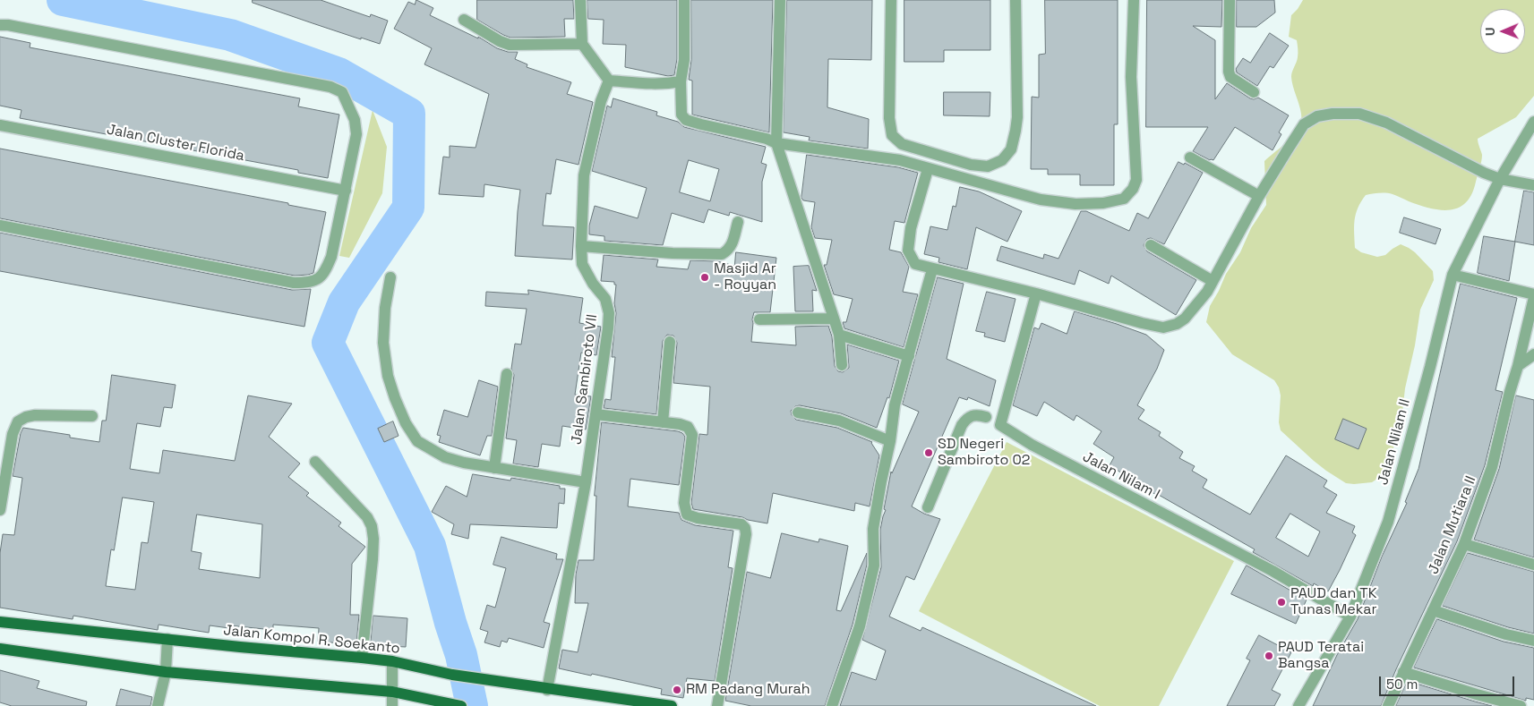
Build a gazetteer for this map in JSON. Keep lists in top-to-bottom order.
{
  "streets": {
    "main road": ["Jalan Kompol R. Soekanto"],
    "street": [
      "Jalan Cluster Florida",
      "Jalan Sambiroto VII",
      "Jalan Nilam II",
      "Jalan Nilam I",
      "Jalan Mutiara II"
    ]
  },
  "crossings": [
    ["Jalan Sambiroto VII", "Jalan Kompol R. Soekanto"],
    ["Jalan Nilam II", "Jalan Nilam I"]
  ],
  "places": [
    "Masjid Ar - Royyan",
    "SD Negeri Sambiroto 02",
    "PAUD dan TK Tunas Mekar",
    "PAUD Teratai Bangsa",
    "RM Padang Murah"
  ],
  "scale_bar": "50 m",
  "north": "left"
}
